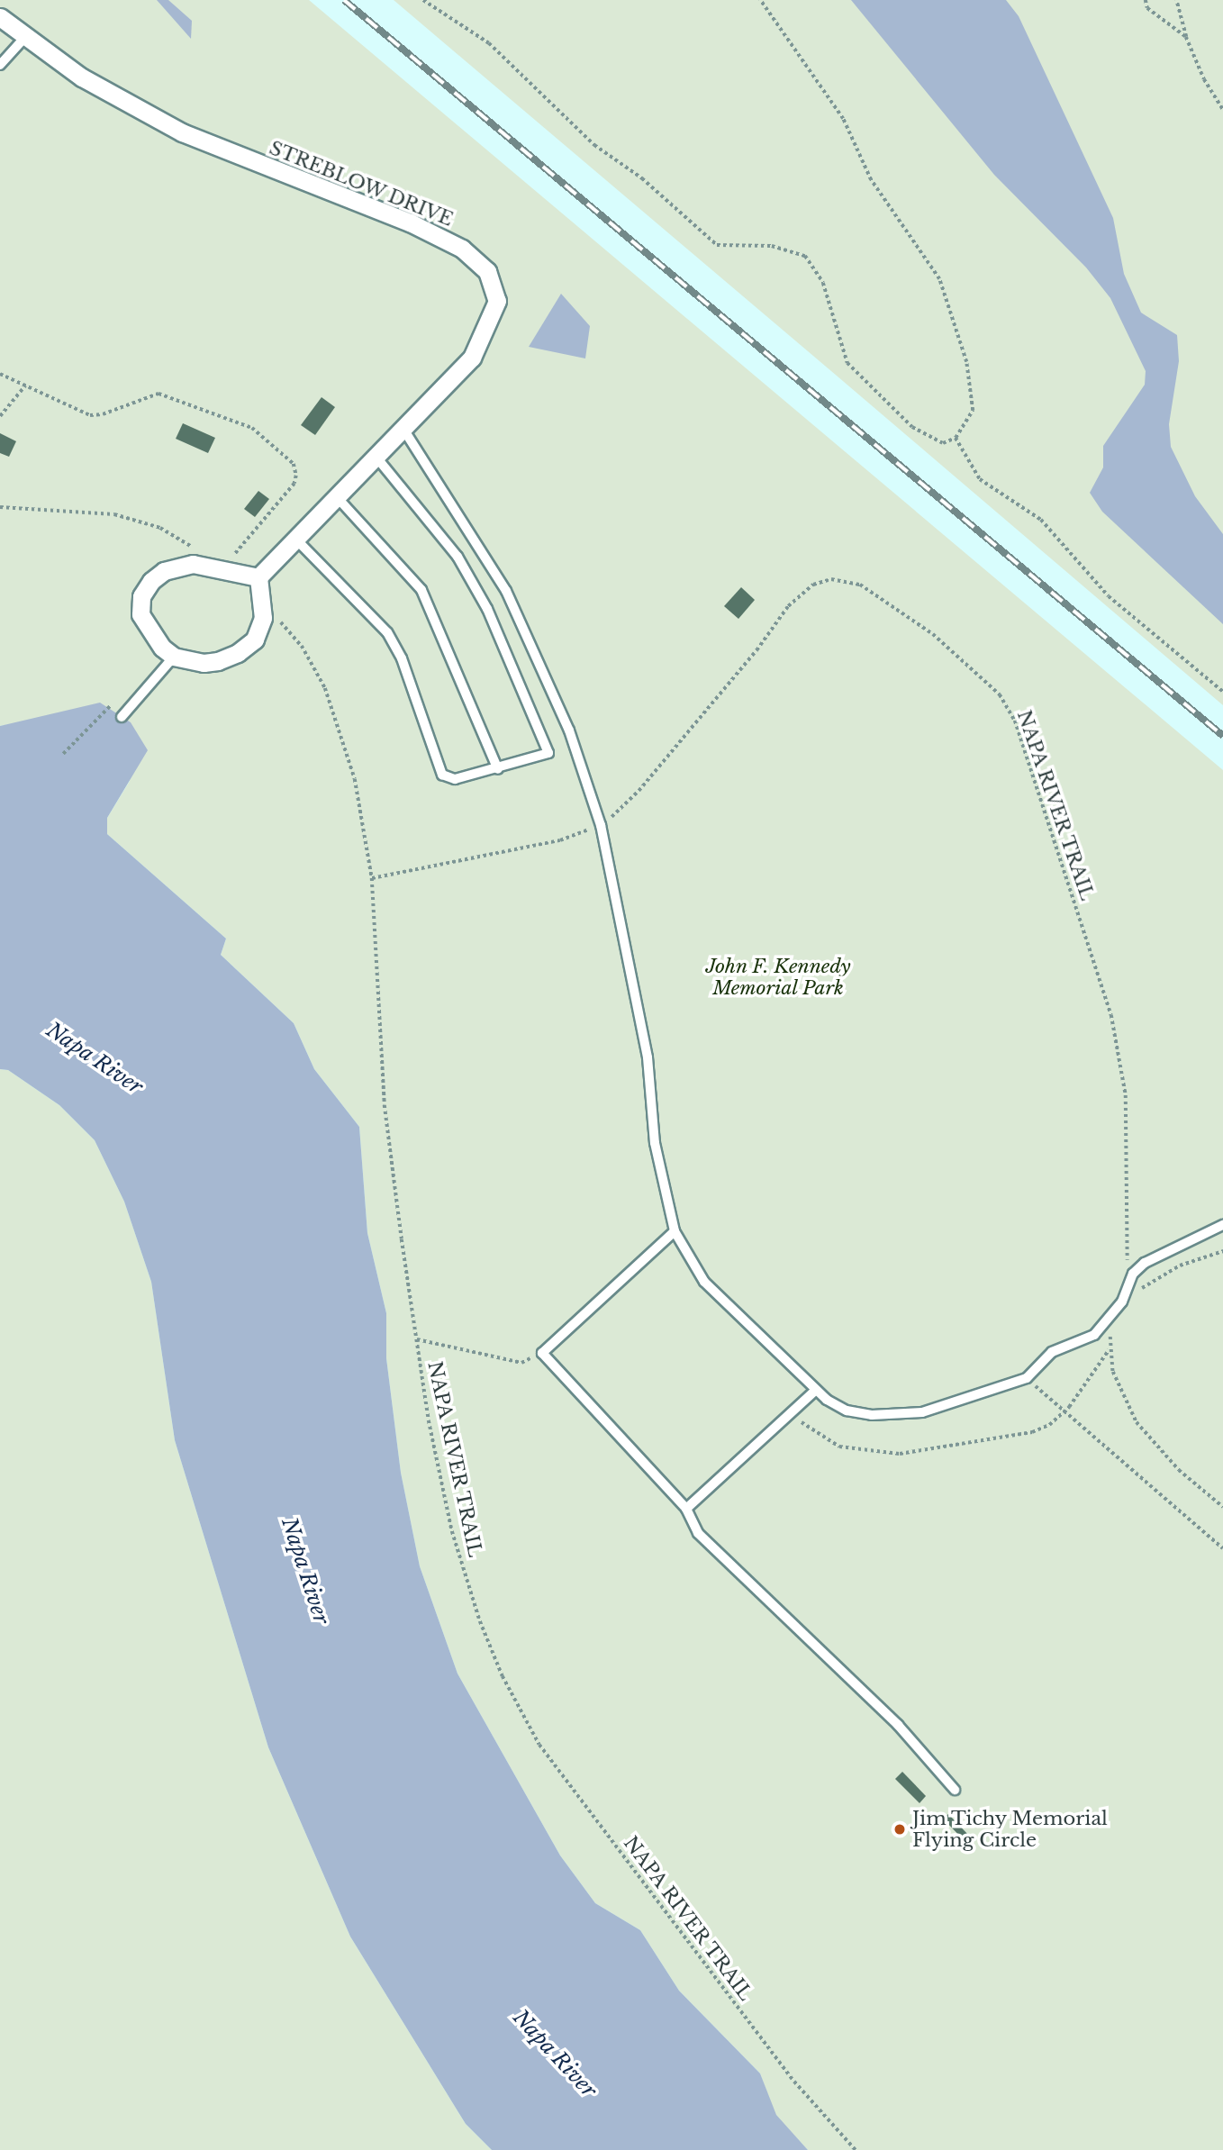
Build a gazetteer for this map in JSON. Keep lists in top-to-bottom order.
{
  "streets": {
    "street": ["STREBLOW DRIVE"],
    "path": ["NAPA RIVER TRAIL"]
  },
  "crossings": [
    ["STREBLOW DRIVE", "NAPA RIVER TRAIL"]
  ],
  "water": ["Napa River"],
  "parks": ["John F. Kennedy Memorial Park"],
  "places": ["Jim Tichy Memorial Flying Circle"]
}
